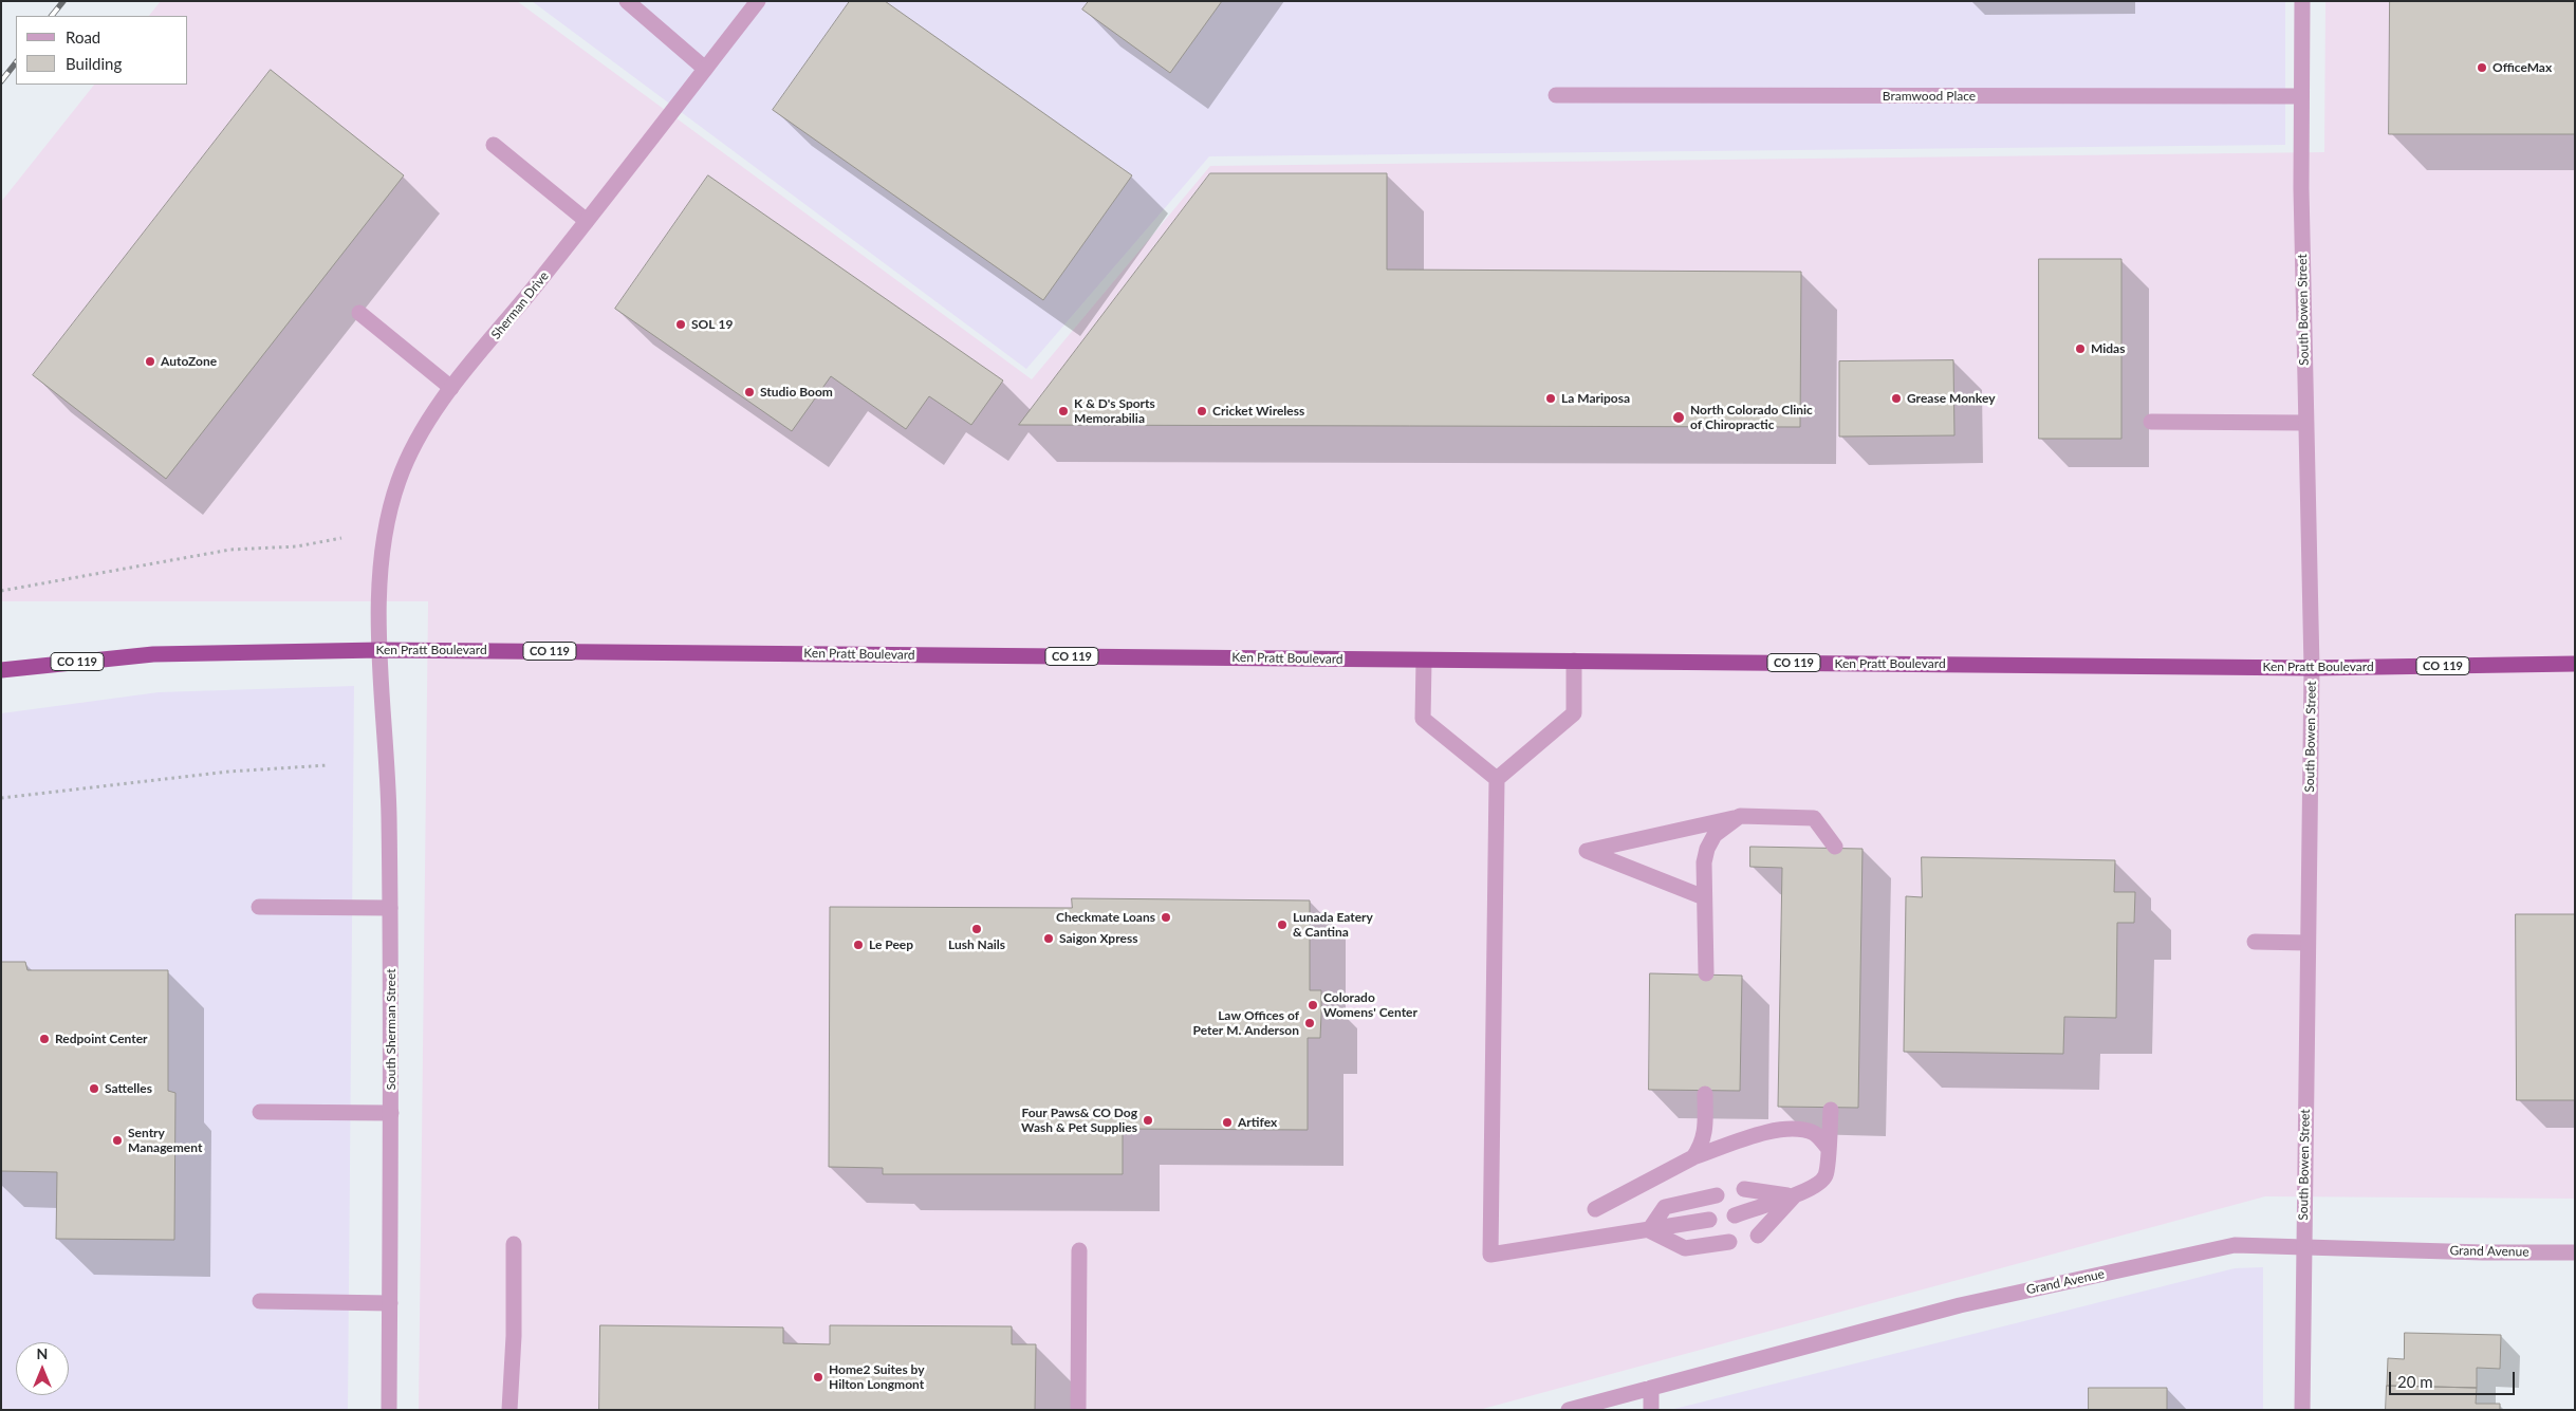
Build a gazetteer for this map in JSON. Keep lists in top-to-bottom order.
{
  "streets": {
    "highway": ["Ken Pratt Boulevard", "CO 119"],
    "street": [
      "Bramwood Place",
      "Sherman Drive",
      "South Bowen Street",
      "South Sherman Street",
      "Grand Avenue"
    ]
  },
  "crossings": [
    ["Bramwood Place", "South Bowen Street"],
    ["Sherman Drive", "Ken Pratt Boulevard"],
    ["Sherman Drive", "South Sherman Street"],
    ["South Bowen Street", "Ken Pratt Boulevard"],
    ["South Bowen Street", "Grand Avenue"],
    ["Ken Pratt Boulevard", "South Sherman Street"]
  ],
  "places": [
    "OfficeMax",
    "SOL 19",
    "Midas",
    "AutoZone",
    "Studio Boom",
    "La Mariposa",
    "Grease Monkey",
    "K & D's Sports Memorabilia",
    "Cricket Wireless",
    "North Colorado Clinic of Chiropractic",
    "Checkmate Loans",
    "Lunada Eatery & Cantina",
    "Lush Nails",
    "Saigon Xpress",
    "Le Peep",
    "Colorado Womens' Center",
    "Law Offices of Peter M. Anderson",
    "Redpoint Center",
    "Sattelles",
    "Four Paws& CO Dog Wash & Pet Supplies",
    "Artifex",
    "Sentry Management",
    "Home2 Suites by Hilton Longmont"
  ],
  "legend": ["Road", "Building"],
  "scale_bar": "20 m",
  "north": "top"
}
